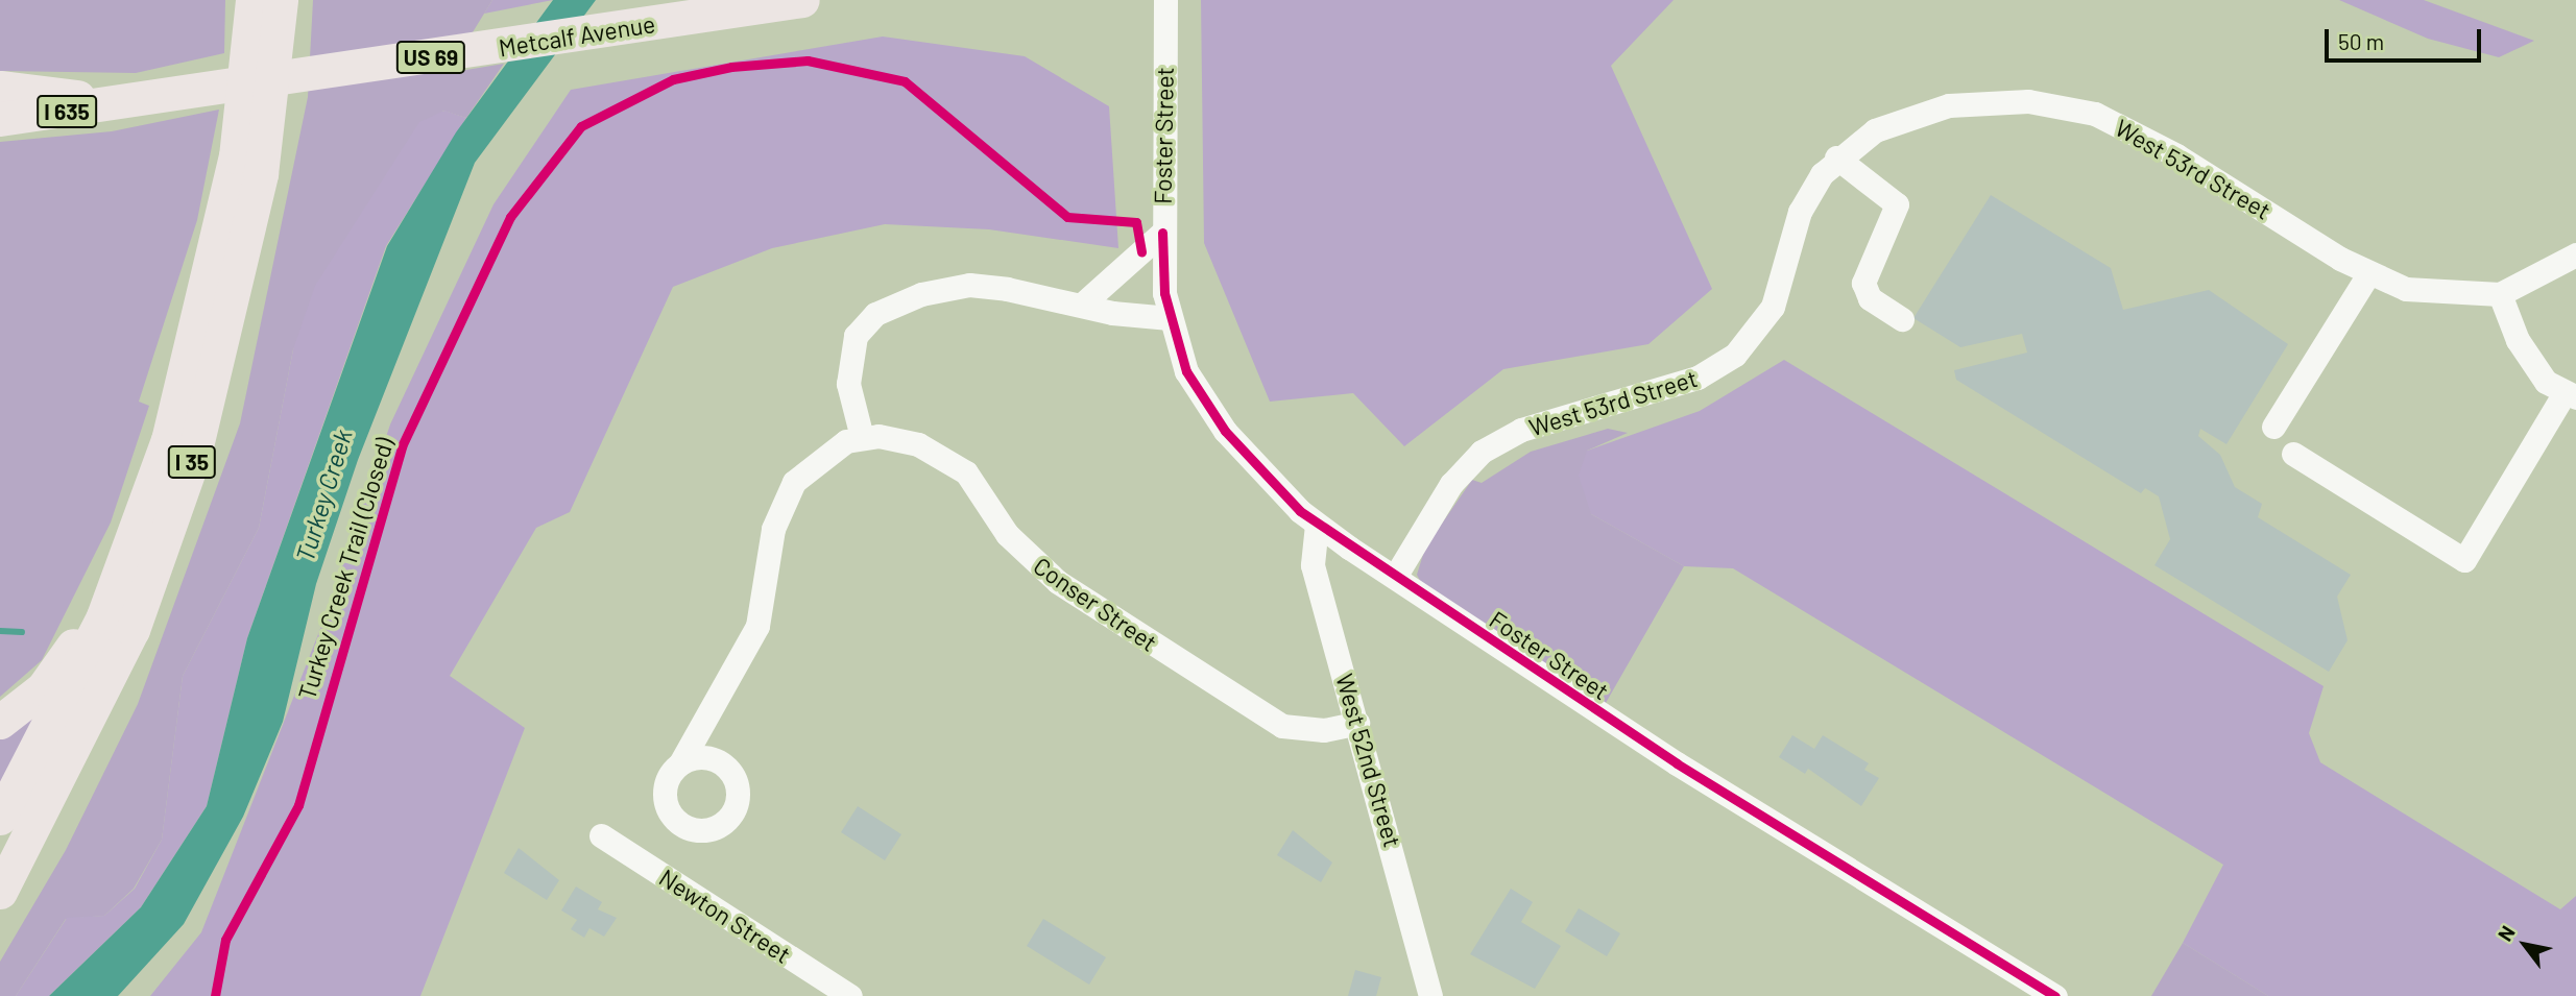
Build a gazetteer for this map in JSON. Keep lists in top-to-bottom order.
{
  "streets": {
    "highway": [
      "Metcalf Avenue",
      "US 69",
      "I 635",
      "I 35"
    ],
    "street": [
      "Foster Street",
      "West 53rd Street",
      "Conser Street",
      "West 52nd Street",
      "Newton Street"
    ],
    "cycle path": ["Turkey Creek Trail (Closed)"]
  },
  "crossings": [
    ["Metcalf Avenue", "US 69"],
    ["Metcalf Avenue", "I 635"],
    ["US 69", "I 635"],
    ["Foster Street", "West 53rd Street"],
    ["Foster Street", "West 52nd Street"],
    ["Conser Street", "West 52nd Street"]
  ],
  "water": ["Turkey Creek"],
  "scale_bar": "50 m",
  "north": "top left"
}
